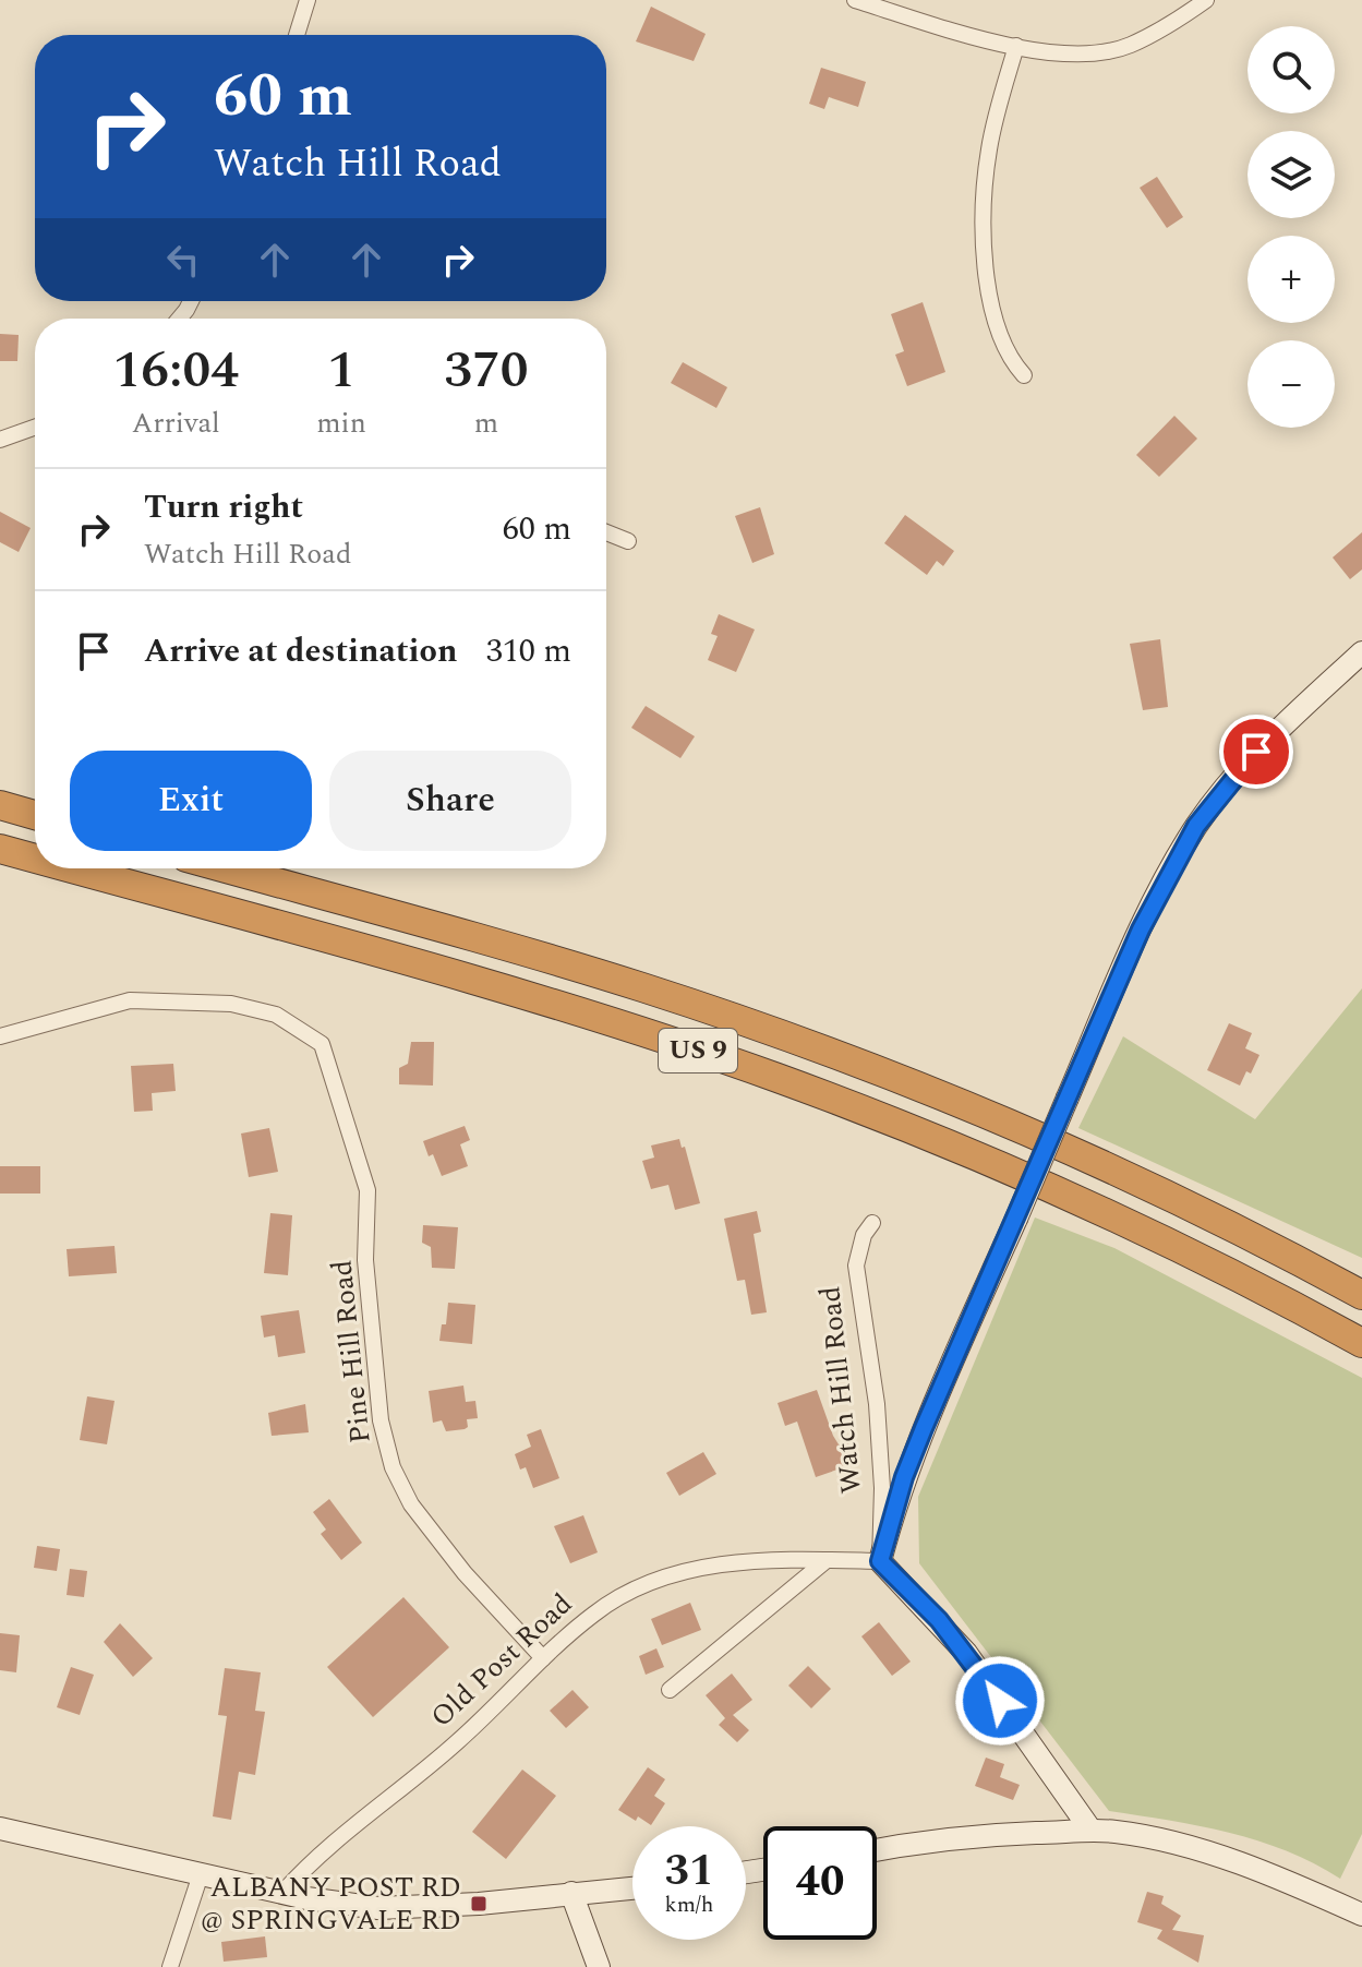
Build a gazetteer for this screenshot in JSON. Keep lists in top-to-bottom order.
{
  "streets": {
    "highway": ["US 9"],
    "street": ["Pine Hill Road", "Watch Hill Road", "Old Post Road"]
  },
  "crossings": [
    ["Pine Hill Road", "Old Post Road"],
    ["Watch Hill Road", "Old Post Road"]
  ],
  "places": {
    "transit": ["ALBANY POST RD @ SPRINGVALE RD"]
  },
  "page": {
    "map_buttons": ["+", "−"],
    "turn": ["60 m", "Watch Hill Road"],
    "eta": [
      "16:04",
      "Arrival",
      "1",
      "min",
      "370",
      "m"
    ],
    "list": [
      {
        "name": "Turn right",
        "note": "Watch Hill Road",
        "value": "60 m"
      },
      {
        "name": "Arrive at destination",
        "value": "310 m"
      }
    ],
    "buttons": ["Exit", "Share"],
    "speed": "31 km/h",
    "limit": "40"
  }
}
